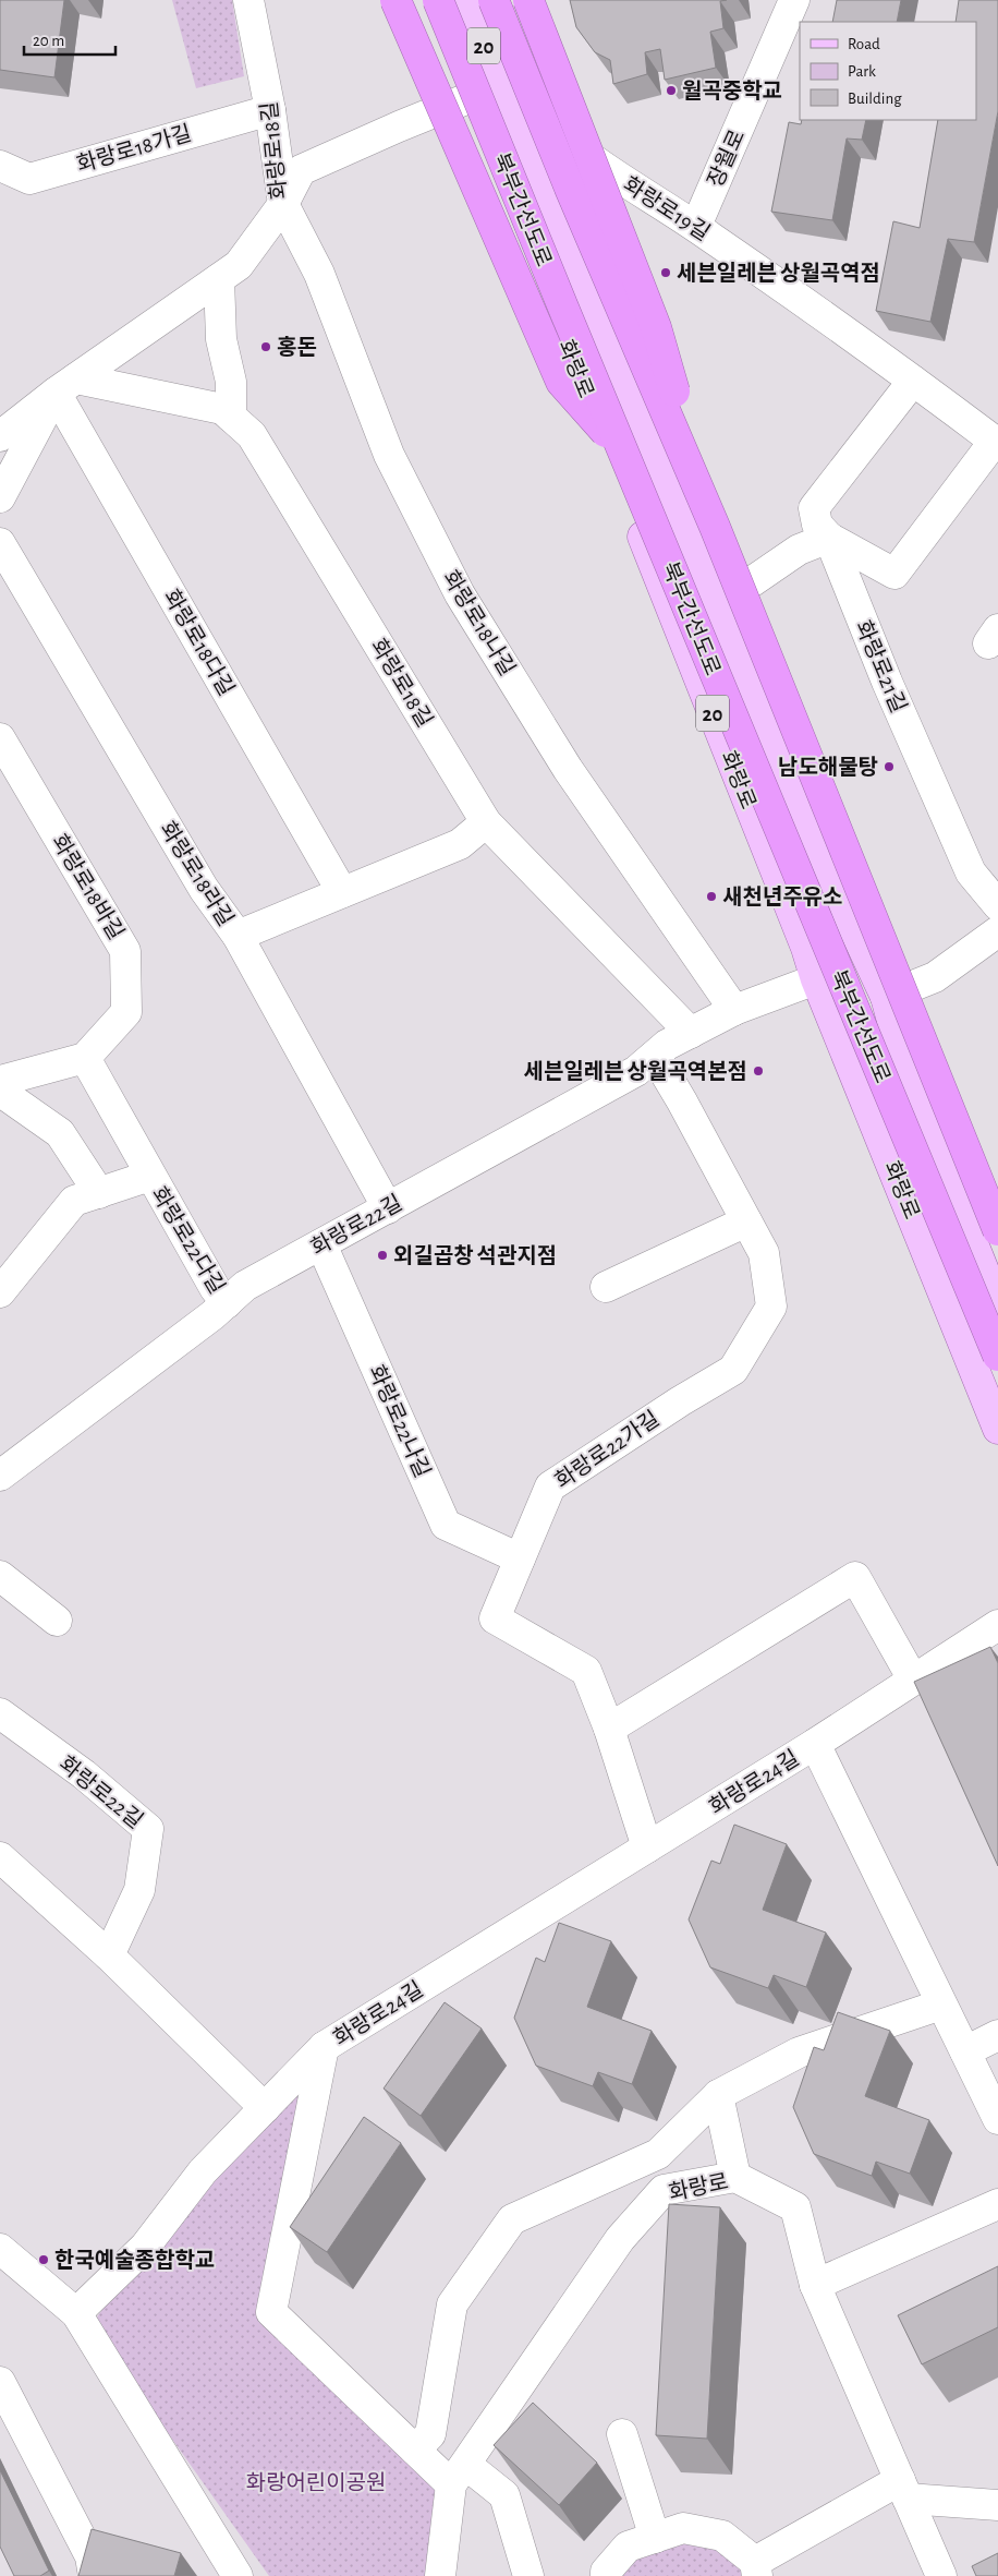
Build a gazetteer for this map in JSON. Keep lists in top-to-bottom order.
{
  "streets": {
    "highway": ["북부간선도로"],
    "main road": ["20", "화랑로"],
    "street": [
      "화랑로18가길",
      "화랑로18길",
      "장월로",
      "화랑로19길",
      "화랑로18나길",
      "화랑로18다길",
      "화랑로21길",
      "화랑로18라길",
      "화랑로18바길",
      "화랑로22길",
      "화랑로22다길",
      "화랑로22나길",
      "화랑로22가길",
      "화랑로24길"
    ]
  },
  "crossings": [
    ["화랑로18가길", "화랑로18길"],
    ["화랑로18길", "화랑로18나길"],
    ["화랑로18길", "화랑로18다길"],
    ["화랑로18길", "화랑로22길"],
    ["장월로", "화랑로19길"],
    ["화랑로19길", "화랑로"],
    ["화랑로19길", "화랑로21길"],
    ["화랑로", "화랑로22길"],
    ["화랑로18나길", "화랑로22길"],
    ["화랑로18라길", "화랑로22길"],
    ["화랑로18바길", "화랑로22다길"],
    ["화랑로22길", "화랑로22다길"],
    ["화랑로22길", "화랑로22나길"],
    ["화랑로22길", "화랑로22가길"],
    ["화랑로22나길", "화랑로22가길"],
    ["화랑로22가길", "화랑로24길"]
  ],
  "parks": ["화랑어린이공원"],
  "places": [
    "월곡중학교",
    "세븐일레븐 상월곡역점",
    "홍돈",
    "남도해물탕",
    "새천년주유소",
    "세븐일레븐 상월곡역본점",
    "외길곱창 석관지점",
    "한국예술종합학교"
  ],
  "legend": ["Road", "Park", "Building"],
  "scale_bar": "20 m"
}
